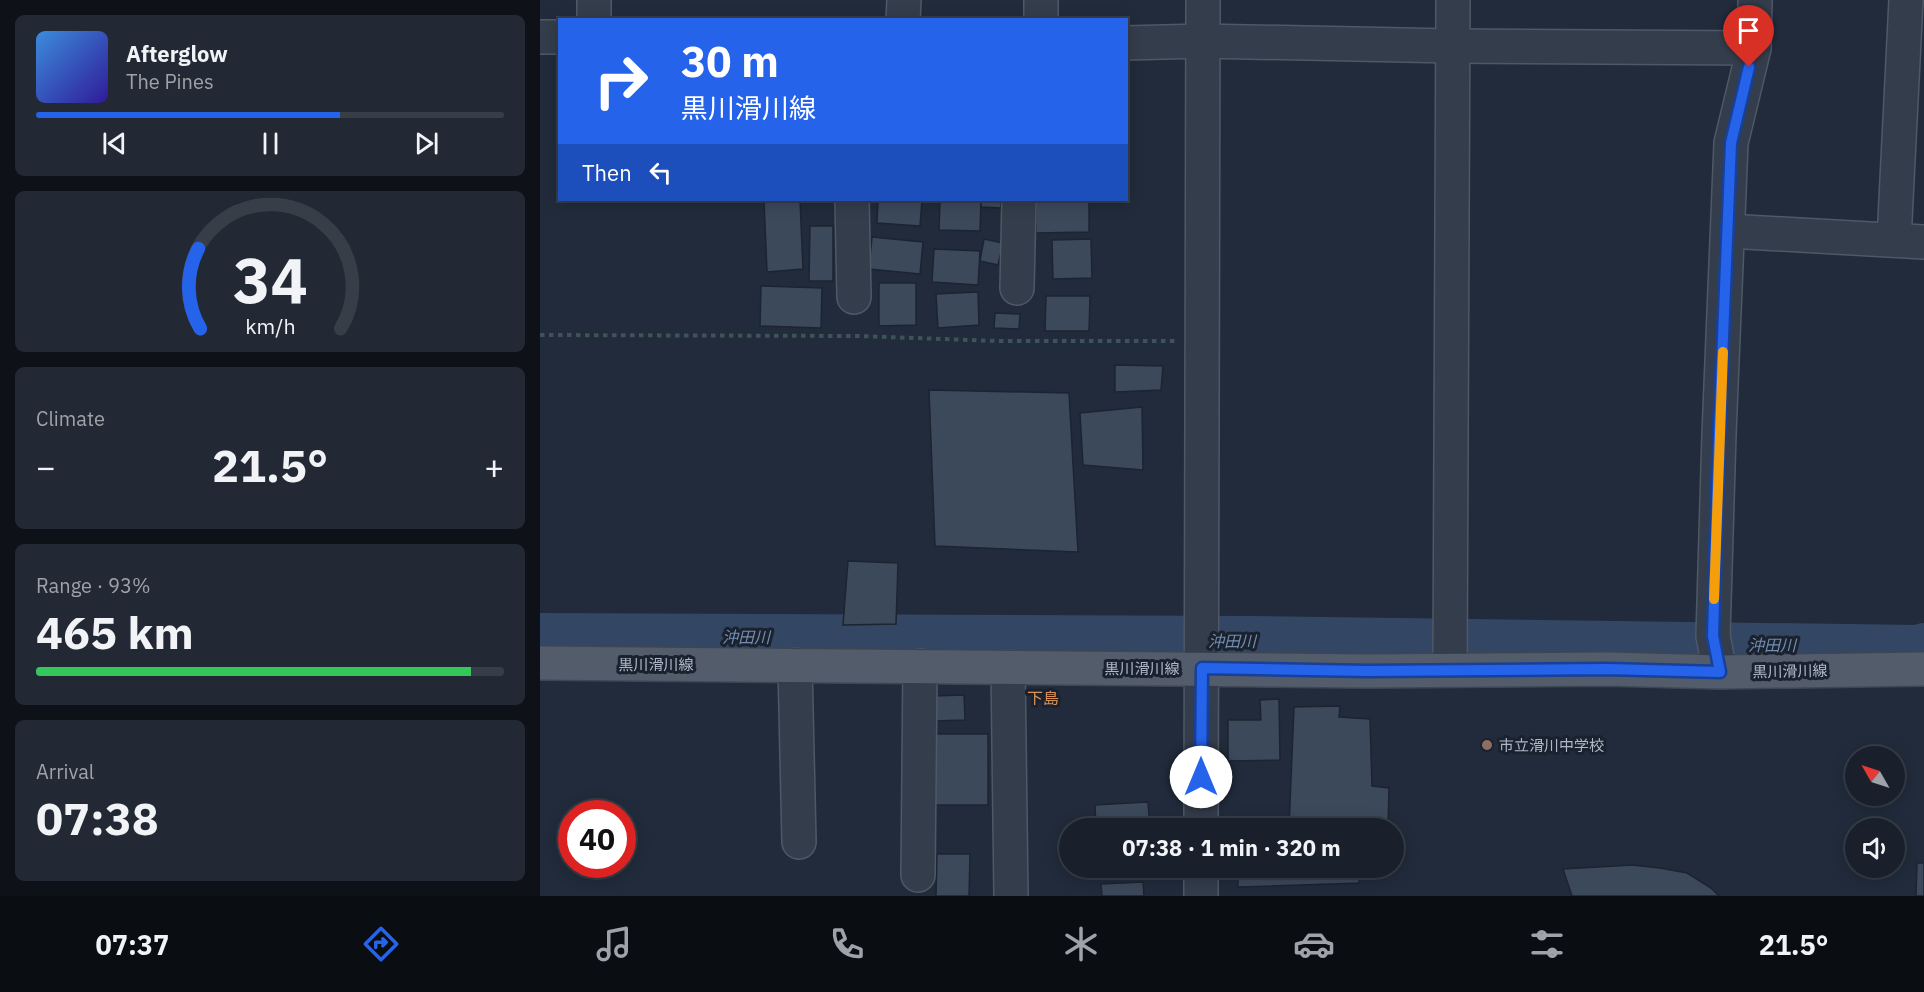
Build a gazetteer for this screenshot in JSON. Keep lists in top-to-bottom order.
{
  "streets": {
    "main road": ["黒川滑川線"]
  },
  "districts": ["下島"],
  "water": ["沖田川"],
  "places": ["市立滑川中学校"],
  "north": "top left",
  "page": {
    "turn": ["30 m", "黒川滑川線"],
    "song": ["Afterglow", "The Pines"],
    "then": "Then",
    "tile": [
      "Climate",
      ["Range · 93%", "465 km"],
      ["Arrival", "07:38"]
    ],
    "heat": ["−", "21.5°", "+"],
    "limit": "40",
    "trip": "07:38 · 1 min · 320 m",
    "tabs": ["07:37", "21.5°"],
    "gauge": ["34", "km/h"]
  }
}
